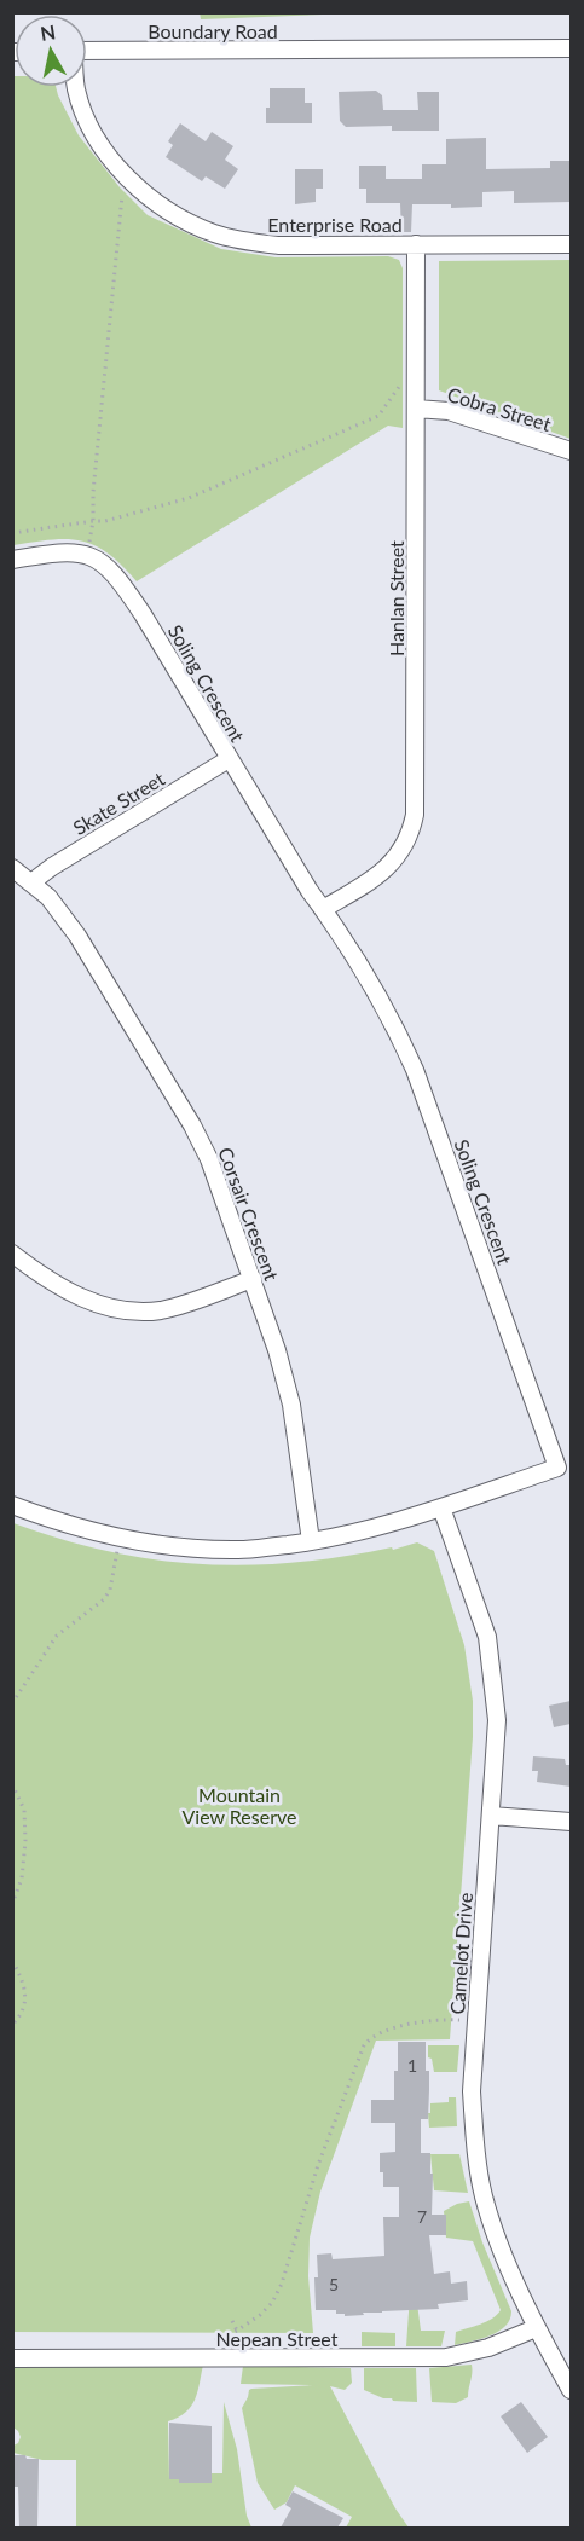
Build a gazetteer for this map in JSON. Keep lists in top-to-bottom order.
{
  "streets": {
    "street": [
      "Boundary Road",
      "Enterprise Road",
      "Cobra Street",
      "Hanlan Street",
      "Soling Crescent",
      "Skate Street",
      "Corsair Crescent",
      "Camelot Drive",
      "Nepean Street"
    ]
  },
  "crossings": [
    ["Enterprise Road", "Hanlan Street"],
    ["Cobra Street", "Hanlan Street"],
    ["Hanlan Street", "Soling Crescent"],
    ["Soling Crescent", "Skate Street"],
    ["Soling Crescent", "Corsair Crescent"],
    ["Soling Crescent", "Camelot Drive"],
    ["Skate Street", "Corsair Crescent"],
    ["Camelot Drive", "Nepean Street"]
  ],
  "parks": ["Mountain View Reserve"],
  "house_numbers": ["1", "7", "5"],
  "north": "top"
}
